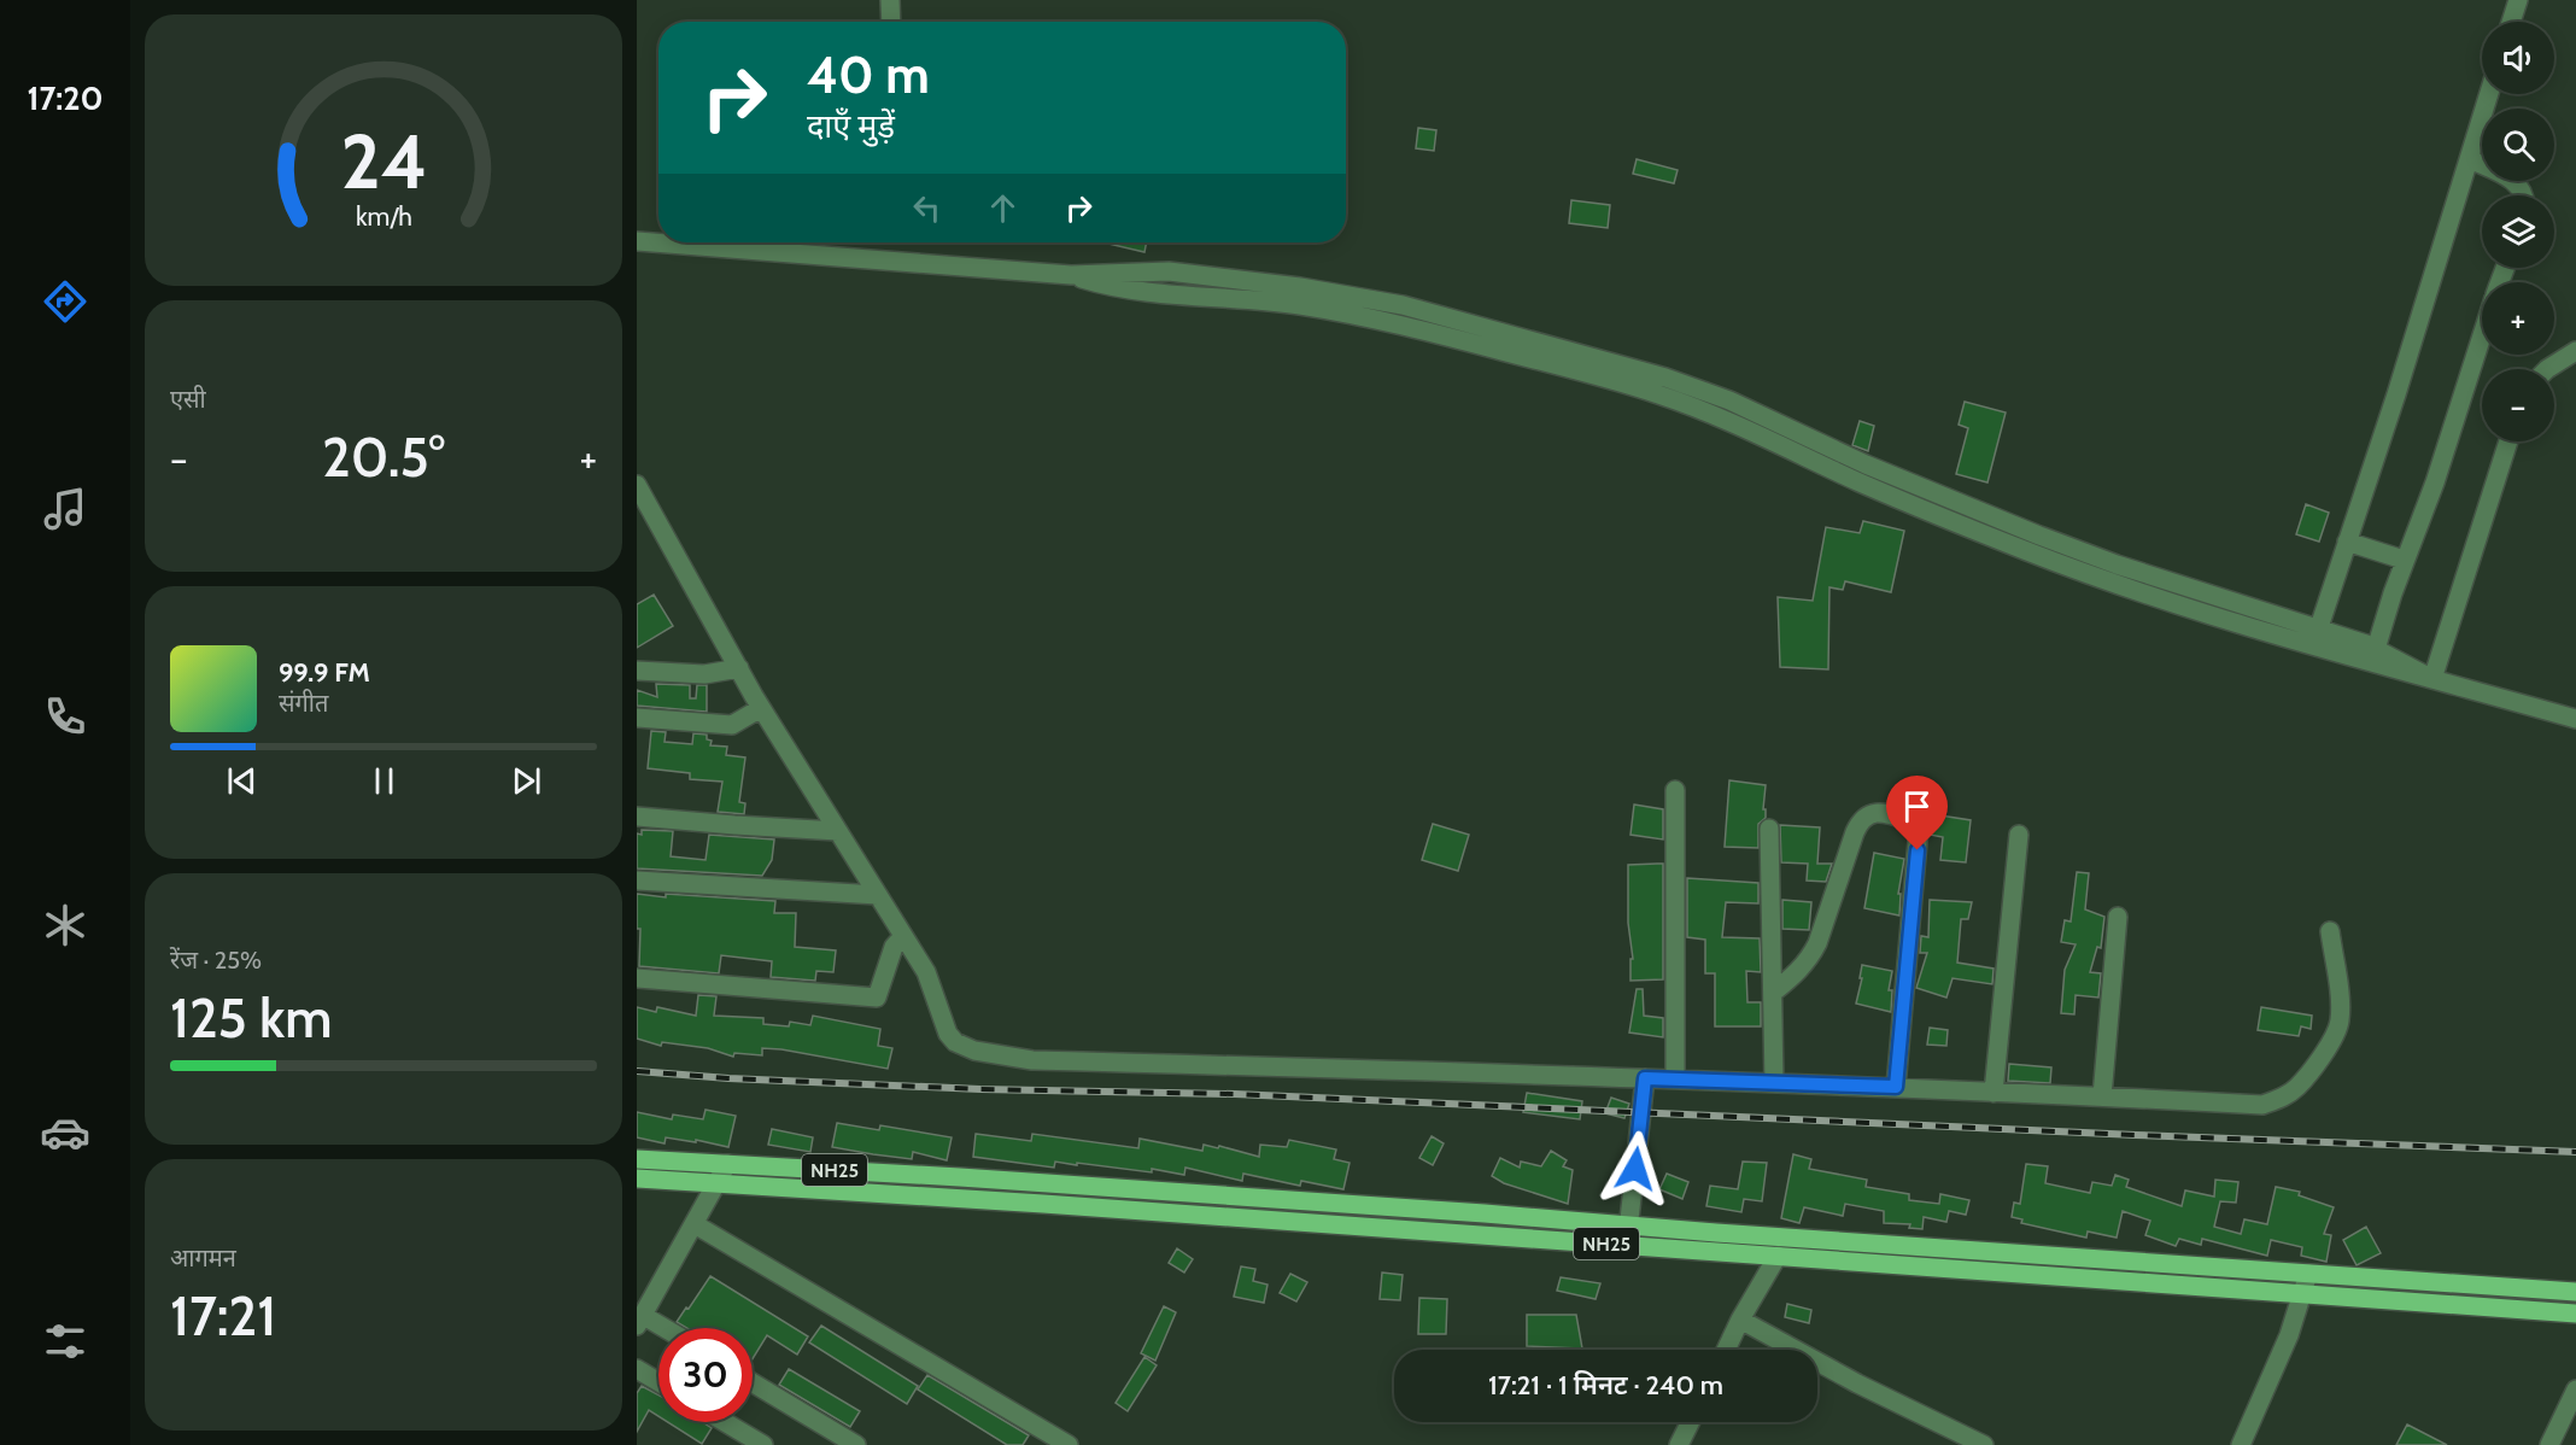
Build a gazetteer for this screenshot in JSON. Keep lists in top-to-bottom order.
{
  "streets": {
    "main road": ["NH25"]
  },
  "page": {
    "tabs": "17:20",
    "map_buttons": ["+", "−"],
    "turn": ["40 m", "दाएँ मुड़ें"],
    "tile": [
      "एसी",
      ["रेंज · 25%", "125 km"],
      ["आगमन", "17:21"]
    ],
    "heat": ["−", "20.5°", "+"],
    "song": ["99.9 FM", "संगीत"],
    "limit": "30",
    "trip": "17:21 · 1 मिनट · 240 m",
    "gauge": ["24", "km/h"]
  }
}
